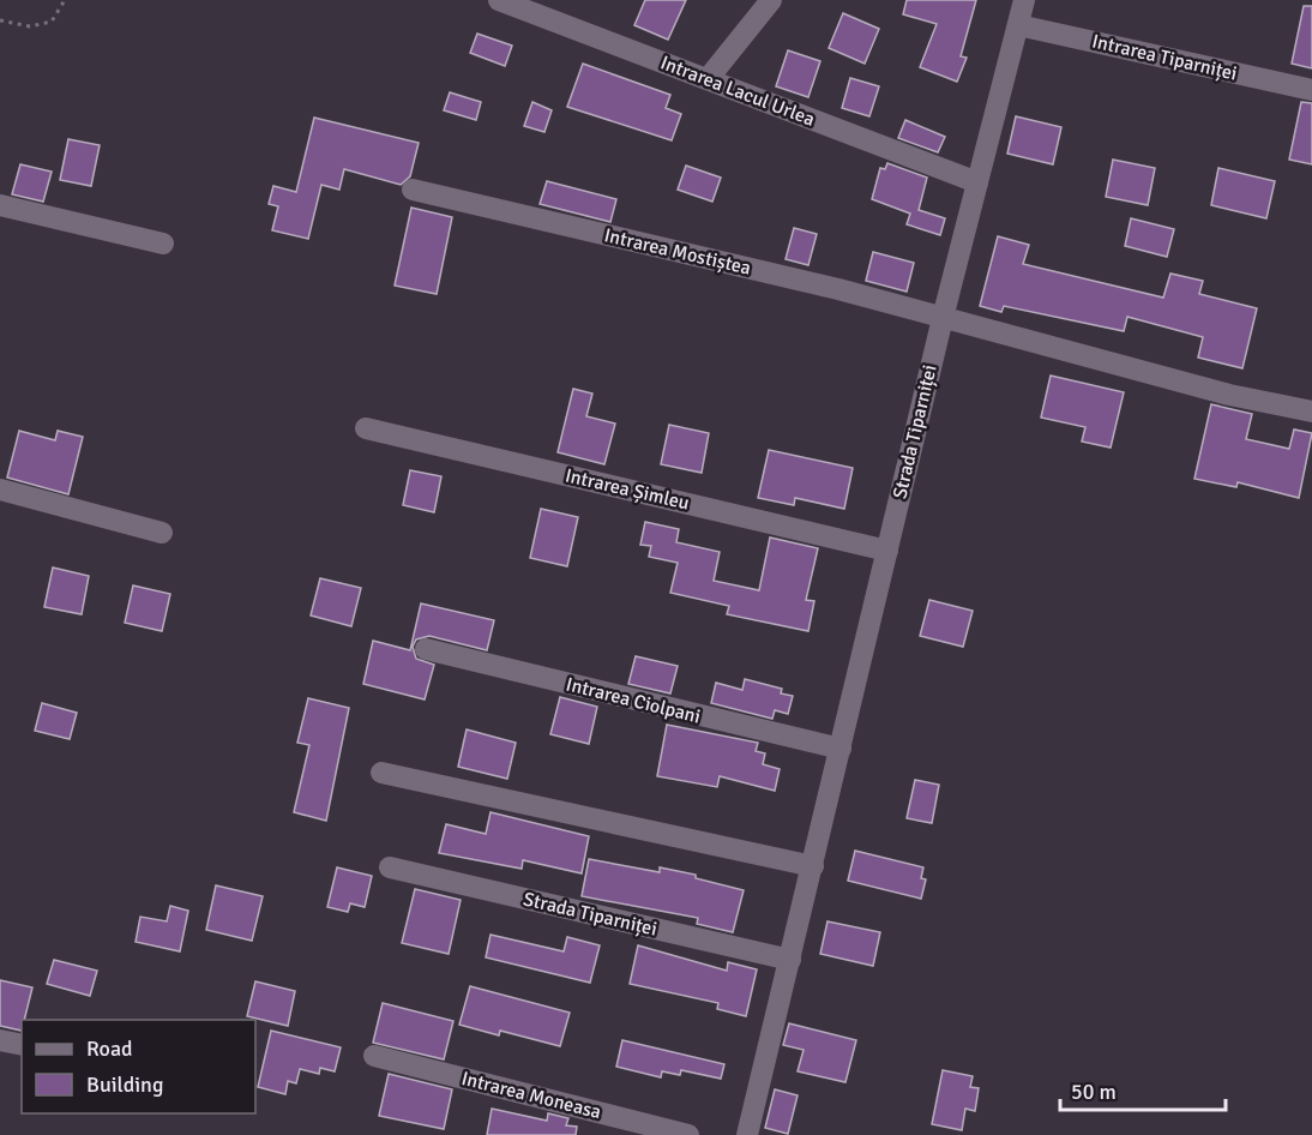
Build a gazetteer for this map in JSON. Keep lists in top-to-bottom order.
{
  "streets": {
    "street": [
      "Intrarea Tiparniței",
      "Intrarea Lacul Urlea",
      "Intrarea Mostiștea",
      "Strada Tiparniței",
      "Intrarea Șimleu",
      "Intrarea Ciolpani",
      "Intrarea Moneasa"
    ]
  },
  "crossings": [
    ["Intrarea Tiparniței", "Strada Tiparniței"],
    ["Intrarea Lacul Urlea", "Strada Tiparniței"],
    ["Intrarea Mostiștea", "Strada Tiparniței"],
    ["Strada Tiparniței", "Intrarea Șimleu"],
    ["Strada Tiparniței", "Intrarea Ciolpani"]
  ],
  "legend": ["Road", "Building"],
  "scale_bar": "50 m"
}
